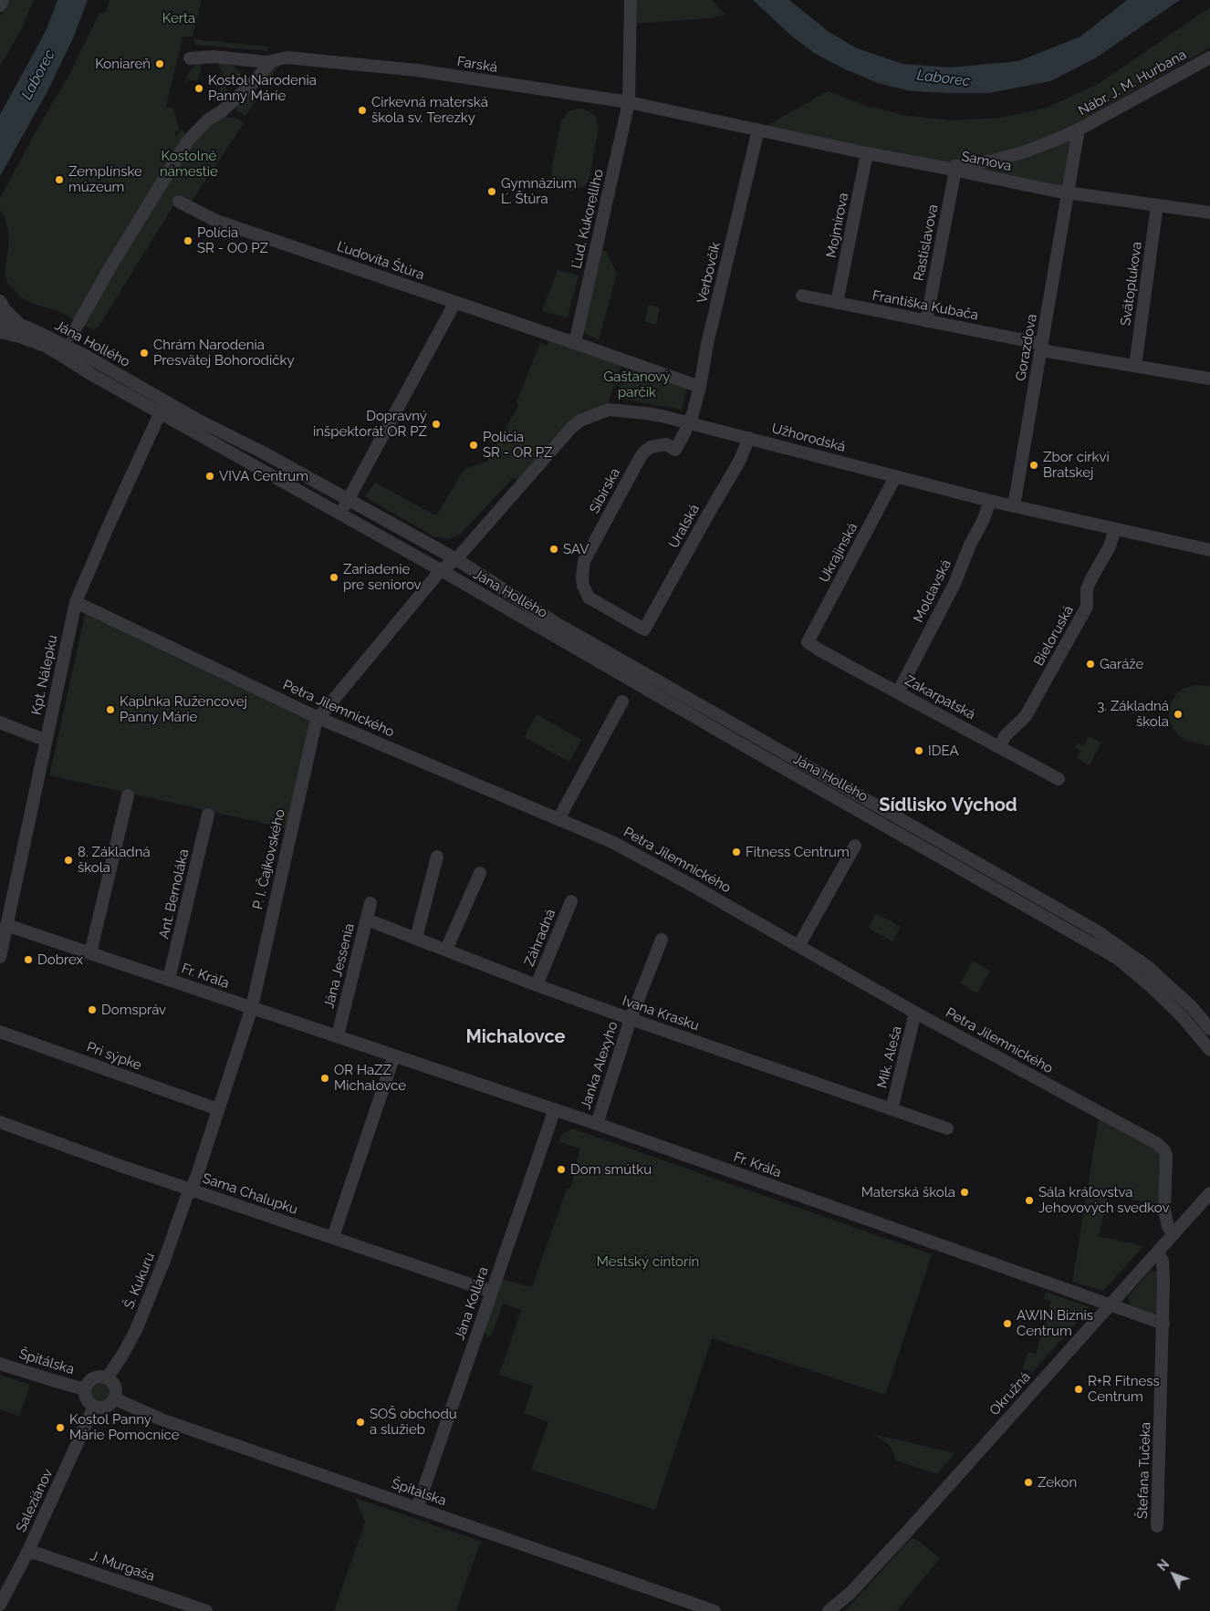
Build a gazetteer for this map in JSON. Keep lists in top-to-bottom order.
{
  "streets": {
    "street": [
      "Farská",
      "Nábr. J. M. Hurbana",
      "Samova",
      "Ľud. Kukorelliho",
      "Mojmírova",
      "Rastislavova",
      "Ľudovíta Štúra",
      "Verbovčík",
      "Svätoplukova",
      "Františka Kubača",
      "Jána Hollého",
      "Gorazdova",
      "Užhorodská",
      "Sibírska",
      "Uralská",
      "Ukrajinská",
      "Moldavská",
      "Bieloruská",
      "Kpt. Nálepku",
      "Zakarpatská",
      "Petra Jilemnického",
      "P. I. Čajkovského",
      "Ant. Bernoláka",
      "Záhradná",
      "Jána Jessenia",
      "Fr. Kráľa",
      "Ivana Krasku",
      "Pri sýpke",
      "Mik. Aleša",
      "Janka Alexyho",
      "Sama Chalupku",
      "Š. Kukuru",
      "Jána Kollára",
      "Špitálska",
      "Okružná",
      "Štefana Tučeka",
      "Saleziánov",
      "J. Murgaša"
    ]
  },
  "crossings": [
    ["Farská", "Samova"],
    ["Farská", "Ľud. Kukorelliho"],
    ["Farská", "Verbovčík"],
    ["Nábr. J. M. Hurbana", "Samova"],
    ["Nábr. J. M. Hurbana", "Gorazdova"],
    ["Samova", "Mojmírova"],
    ["Samova", "Rastislavova"],
    ["Samova", "Verbovčík"],
    ["Samova", "Svätoplukova"],
    ["Samova", "Gorazdova"],
    ["Ľud. Kukorelliho", "Ľudovíta Štúra"],
    ["Mojmírova", "Františka Kubača"],
    ["Rastislavova", "Františka Kubača"],
    ["Verbovčík", "Užhorodská"],
    ["Verbovčík", "Sibírska"],
    ["Svätoplukova", "Františka Kubača"],
    ["Františka Kubača", "Gorazdova"],
    ["Jána Hollého", "Užhorodská"],
    ["Jána Hollého", "Kpt. Nálepku"],
    ["Jána Hollého", "P. I. Čajkovského"],
    ["Gorazdova", "Užhorodská"],
    ["Užhorodská", "Uralská"],
    ["Užhorodská", "Ukrajinská"],
    ["Užhorodská", "Moldavská"],
    ["Užhorodská", "Bieloruská"],
    ["Sibírska", "Uralská"],
    ["Ukrajinská", "Zakarpatská"],
    ["Moldavská", "Zakarpatská"],
    ["Bieloruská", "Zakarpatská"],
    ["Kpt. Nálepku", "Petra Jilemnického"],
    ["Kpt. Nálepku", "Fr. Kráľa"],
    ["Petra Jilemnického", "P. I. Čajkovského"],
    ["Petra Jilemnického", "Mik. Aleša"],
    ["Petra Jilemnického", "Okružná"],
    ["P. I. Čajkovského", "Fr. Kráľa"],
    ["P. I. Čajkovského", "Pri sýpke"],
    ["P. I. Čajkovského", "Sama Chalupku"],
    ["P. I. Čajkovského", "Š. Kukuru"],
    ["Ant. Bernoláka", "Fr. Kráľa"],
    ["Záhradná", "Ivana Krasku"],
    ["Jána Jessenia", "Fr. Kráľa"],
    ["Jána Jessenia", "Ivana Krasku"],
    ["Fr. Kráľa", "Janka Alexyho"],
    ["Fr. Kráľa", "Jána Kollára"],
    ["Fr. Kráľa", "Okružná"],
    ["Fr. Kráľa", "Štefana Tučeka"],
    ["Ivana Krasku", "Mik. Aleša"],
    ["Ivana Krasku", "Janka Alexyho"],
    ["Sama Chalupku", "Š. Kukuru"],
    ["Sama Chalupku", "Jána Kollára"],
    ["Š. Kukuru", "Špitálska"],
    ["Š. Kukuru", "Saleziánov"],
    ["Jána Kollára", "Špitálska"],
    ["Špitálska", "Saleziánov"],
    ["Okružná", "Štefana Tučeka"],
    ["Saleziánov", "J. Murgaša"]
  ],
  "districts": ["Sídlisko Východ", "Michalovce"],
  "water": ["Laborec"],
  "parks": [
    "Kerta",
    "Kostolné námestie",
    "Gaštanový parčík",
    "Mestský cintorín"
  ],
  "places": [
    "Koniareň",
    "Kostol Narodenia Panny Márie",
    "Cirkevná materská škola sv. Terezky",
    "Zemplínske múzeum",
    "Gymnázium Ľ. Štúra",
    "Polícia SR - OO PZ",
    "Chrám Narodenia Presvätej Bohorodičky",
    "Dopravný inšpektorát OR PZ",
    "Polícia SR - OR PZ",
    "Zbor cirkvi Bratskej",
    "VIVA Centrum",
    "SAV",
    "Zariadenie pre seniorov",
    "Garáže",
    "Kaplnka Ružencovej Panny Márie",
    "3. Základná škola",
    "IDEA",
    "Fitness Centrum",
    "8. Základná škola",
    "Dobrex",
    "Domspráv",
    "OR HaZZ Michalovce",
    "Dom smútku",
    "Materská škola",
    "Sála kráľovstva Jehovových svedkov",
    "AWIN Biznis Centrum",
    "R+R Fitness Centrum",
    "SOŠ obchodu a služieb",
    "Kostol Panny Márie Pomocnice",
    "Zekon"
  ],
  "north": "top left"
}
